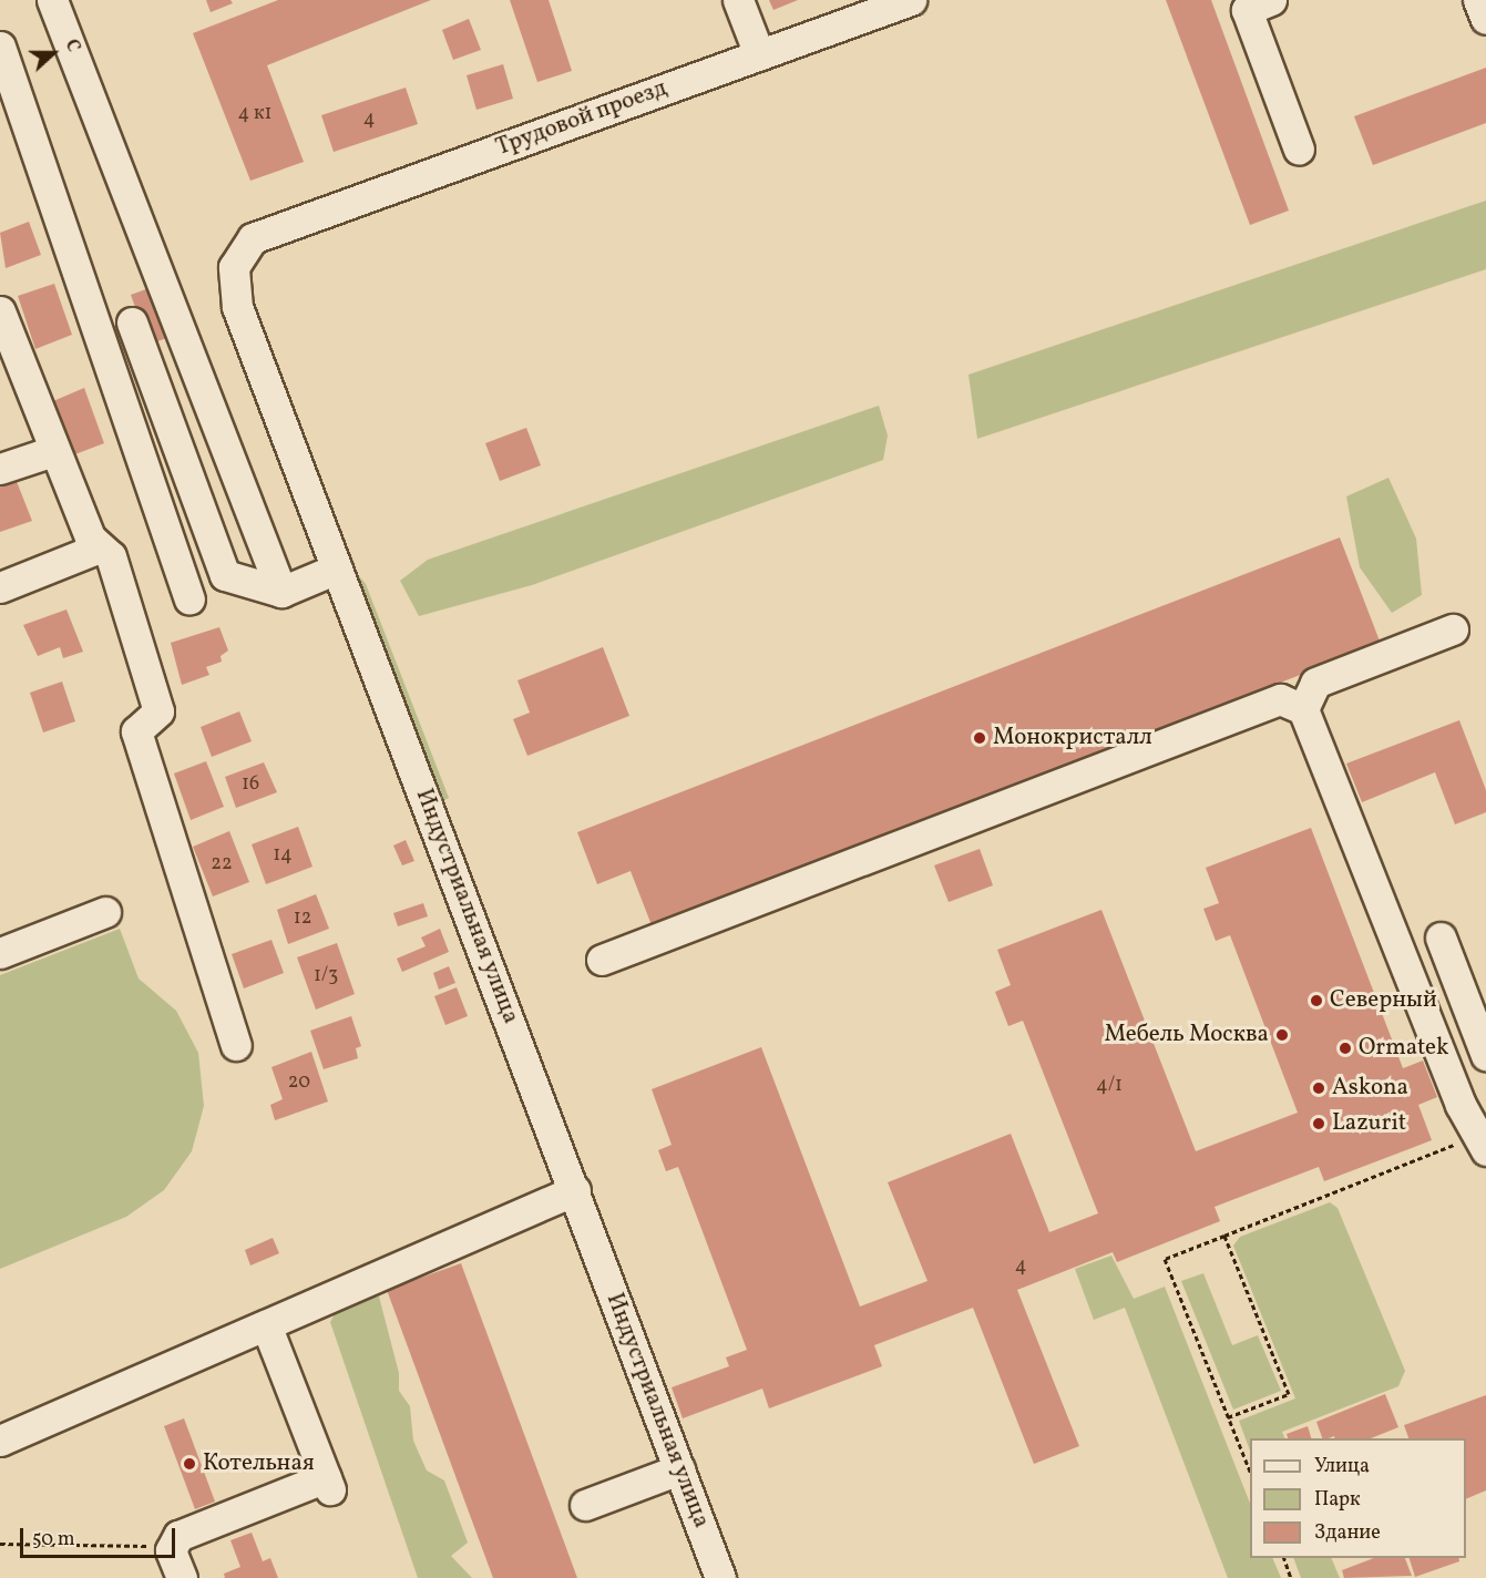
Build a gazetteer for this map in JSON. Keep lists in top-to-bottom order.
{
  "streets": {
    "street": ["Трудовой проезд", "Индустриальная улица"]
  },
  "crossings": [
    ["Трудовой проезд", "Индустриальная улица"]
  ],
  "places": [
    "Монокристалл",
    "Северный",
    "Мебель Москва",
    "Ormatek",
    "Askona",
    "Lazurit",
    "Котельная"
  ],
  "house_numbers": [
    "4 к1",
    "4",
    "16",
    "14",
    "22",
    "12",
    "1/3",
    "20",
    "4/1",
    "4"
  ],
  "legend": ["Улица", "Парк", "Здание"],
  "scale_bar": "50 m",
  "north": "right"
}
